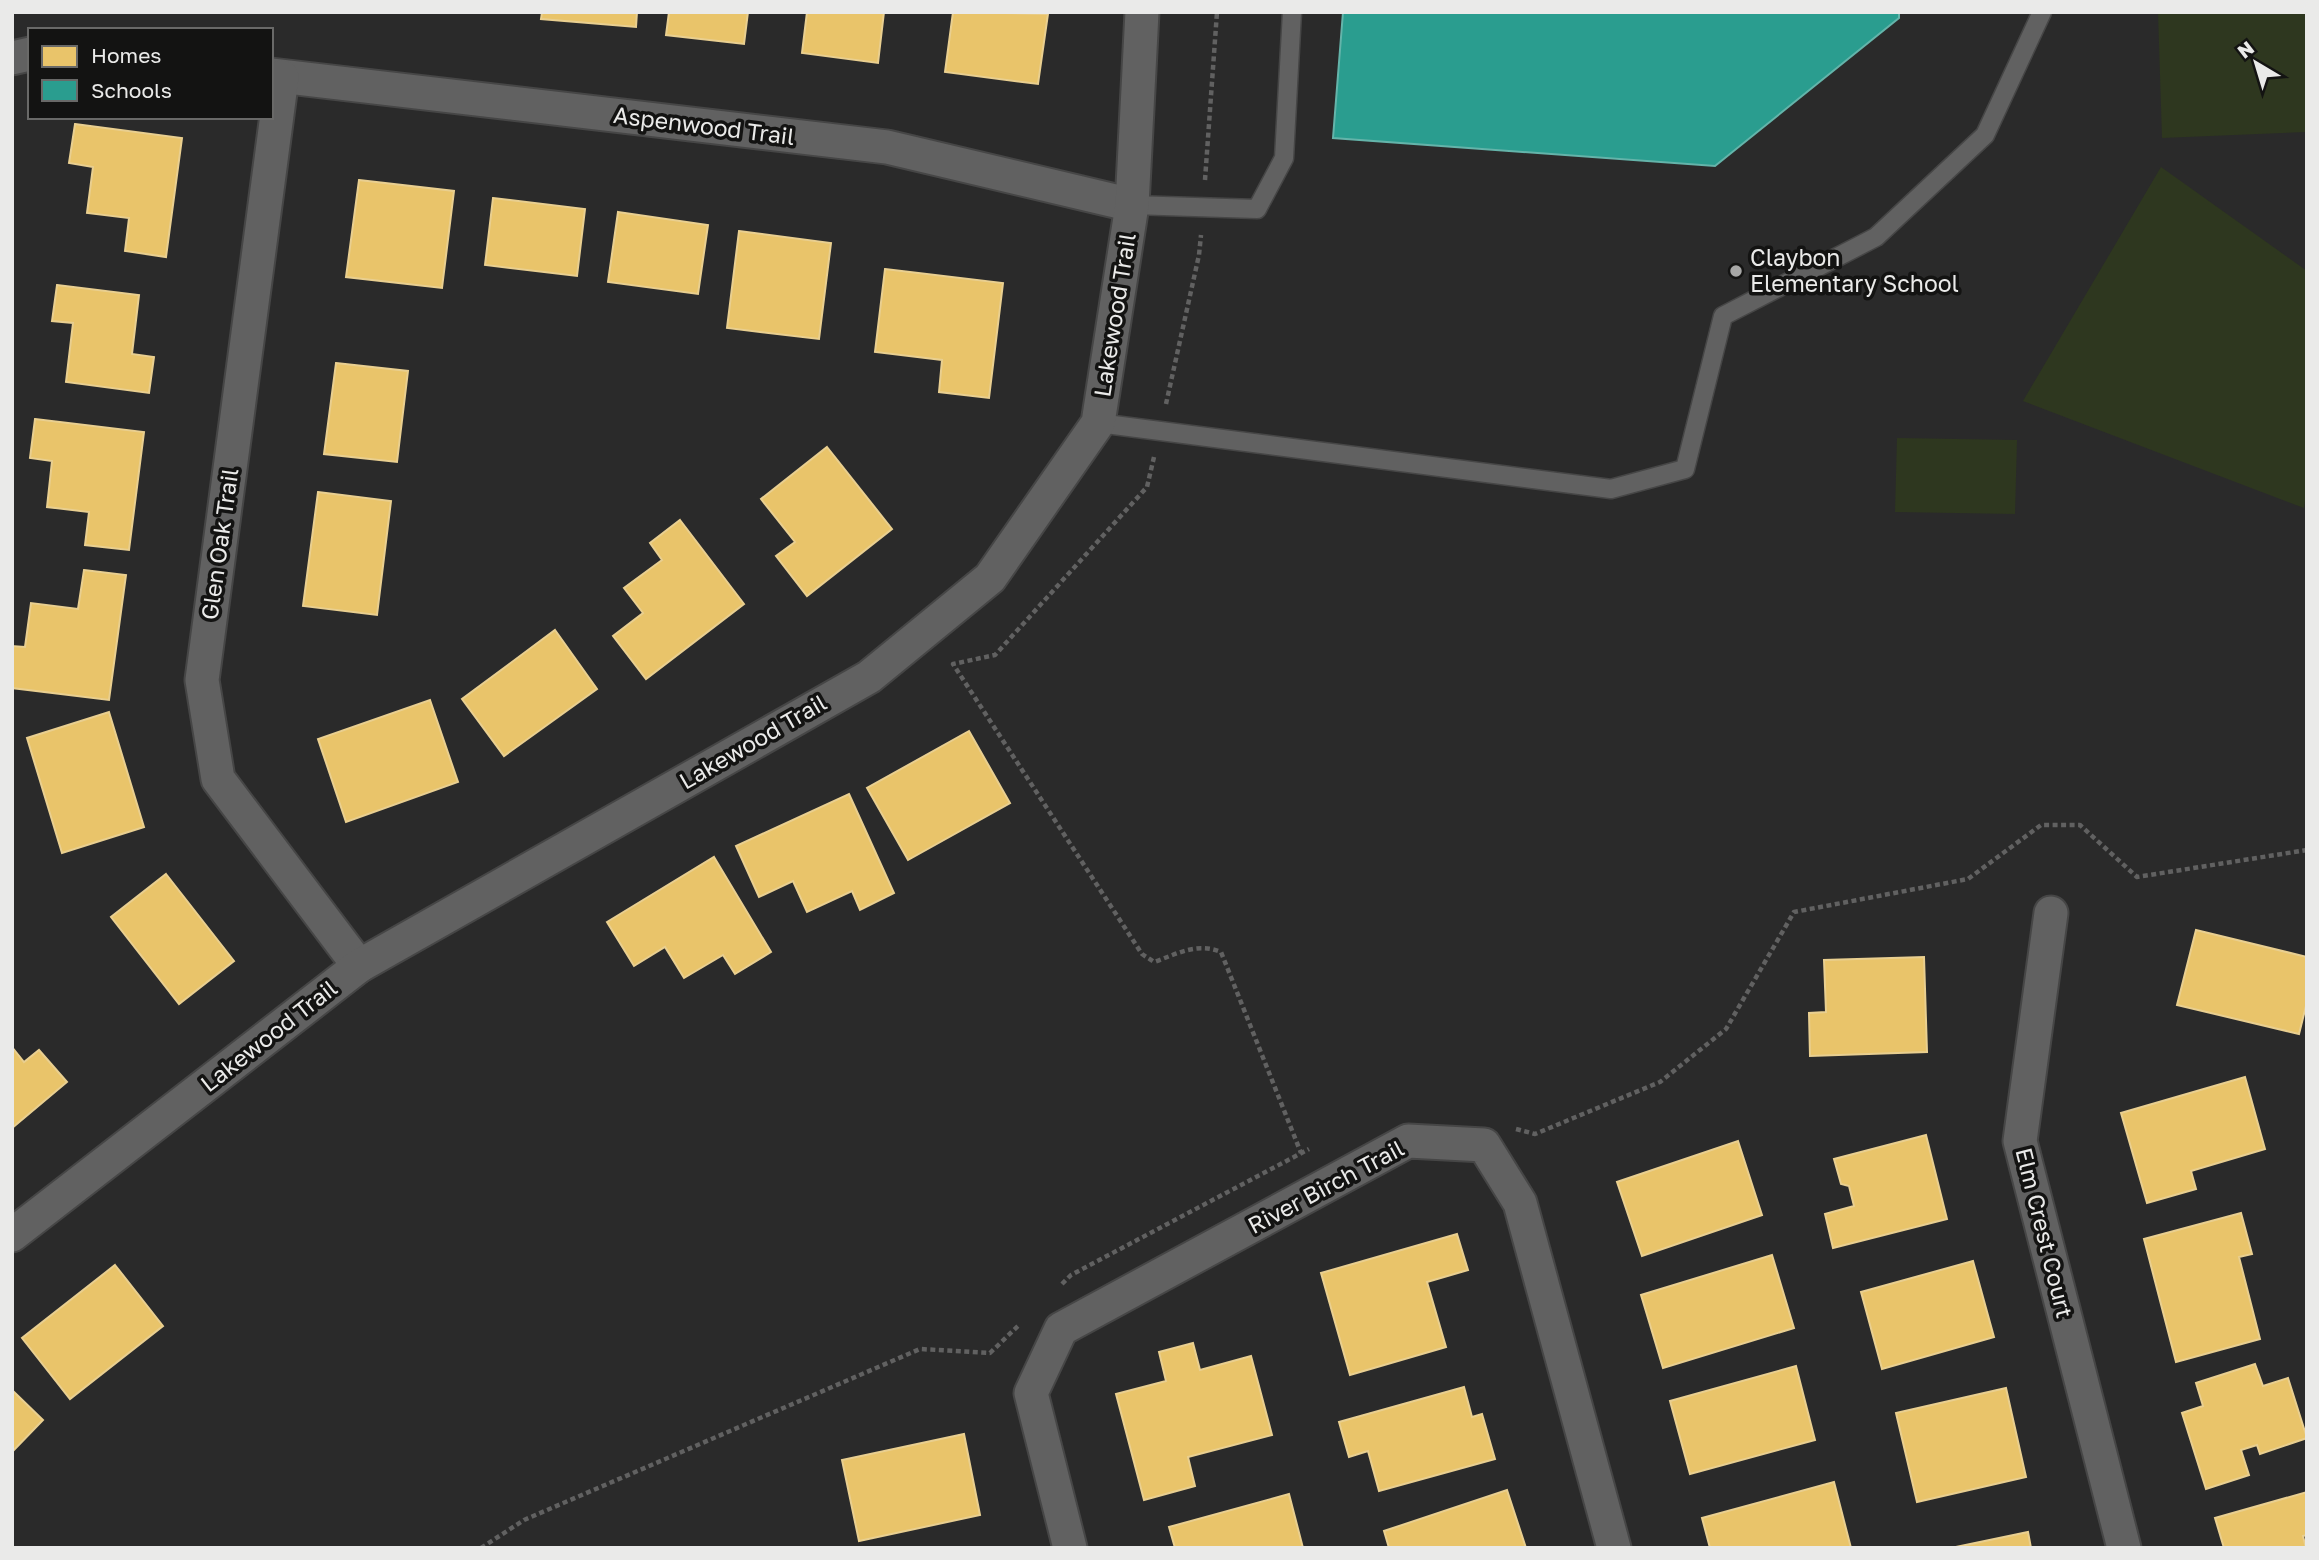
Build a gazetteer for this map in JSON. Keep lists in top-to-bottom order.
{
  "streets": {
    "street": [
      "Aspenwood Trail",
      "Lakewood Trail",
      "Glen Oak Trail",
      "River Birch Trail",
      "Elm Crest Court"
    ]
  },
  "crossings": [
    ["Aspenwood Trail", "Lakewood Trail"],
    ["Aspenwood Trail", "Glen Oak Trail"],
    ["Lakewood Trail", "Glen Oak Trail"]
  ],
  "places": ["Claybon Elementary School"],
  "legend": ["Homes", "Schools"],
  "north": "top left"
}
